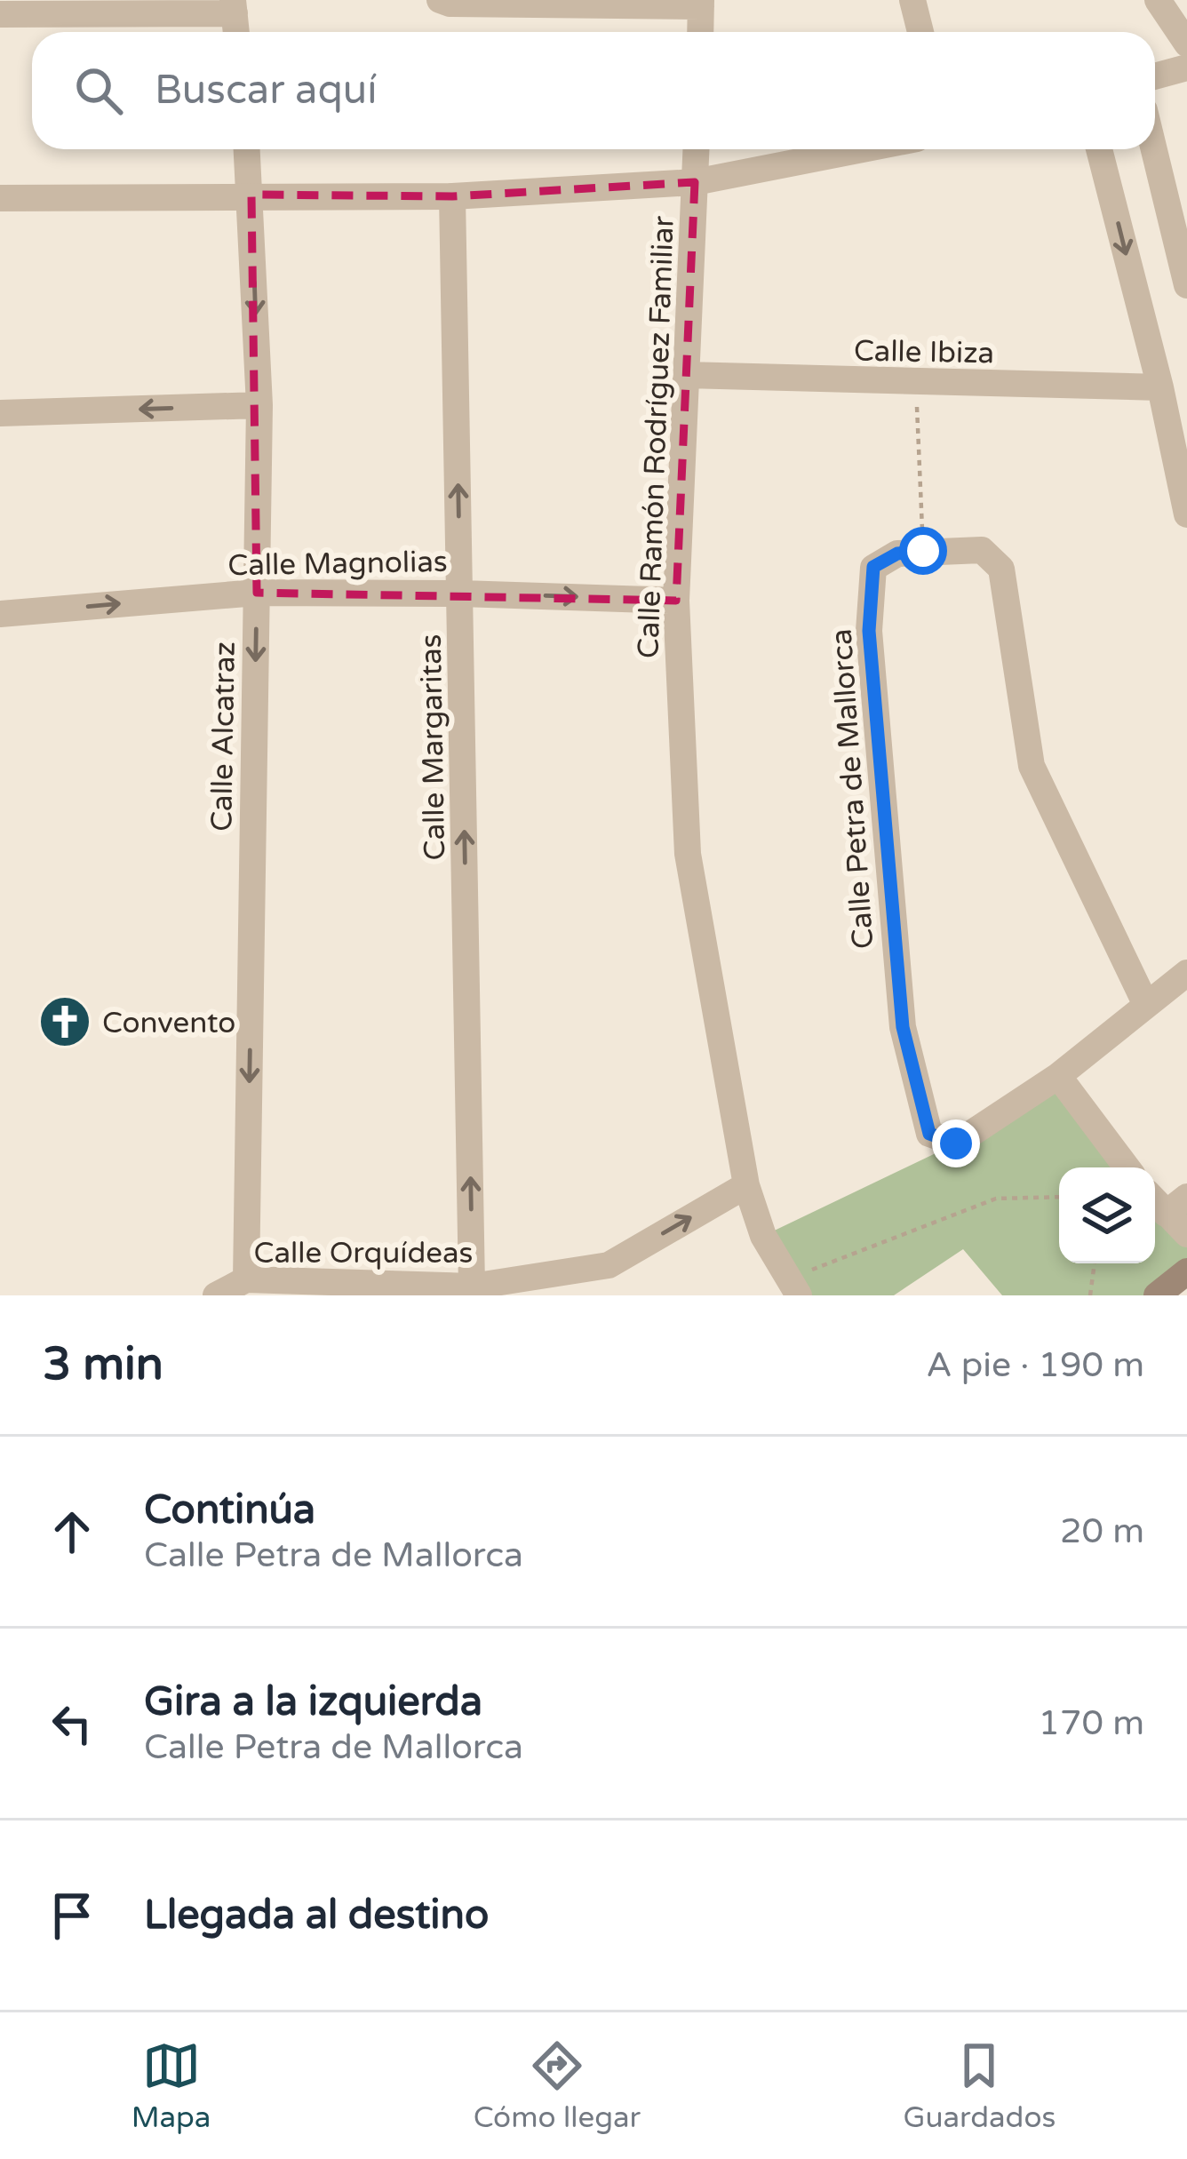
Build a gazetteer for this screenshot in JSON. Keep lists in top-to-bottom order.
{
  "streets": {
    "street": [
      "Calle Ibiza",
      "Calle Ramón Rodríguez Familiar",
      "Calle Magnolias",
      "Calle Alcatraz",
      "Calle Margaritas",
      "Calle Petra de Mallorca",
      "Calle Orquídeas"
    ]
  },
  "crossings": [
    ["Calle Ibiza", "Calle Ramón Rodríguez Familiar"],
    ["Calle Ramón Rodríguez Familiar", "Calle Magnolias"],
    ["Calle Ramón Rodríguez Familiar", "Calle Orquídeas"],
    ["Calle Magnolias", "Calle Alcatraz"],
    ["Calle Magnolias", "Calle Margaritas"],
    ["Calle Alcatraz", "Calle Orquídeas"],
    ["Calle Margaritas", "Calle Orquídeas"]
  ],
  "one_way": ["Calle Alcatraz", "Calle Margaritas", "Calle Orquídeas"],
  "places": {
    "church": ["Convento"]
  },
  "page": {
    "search": "Buscar aquí",
    "heading": ["3 min", "A pie · 190 m"],
    "list": [
      ["Continúa", "Calle Petra de Mallorca", "20 m"],
      ["Gira a la izquierda", "Calle Petra de Mallorca", "170 m"],
      "Llegada al destino"
    ],
    "nav": ["Mapa", "Cómo llegar", "Guardados"]
  }
}
